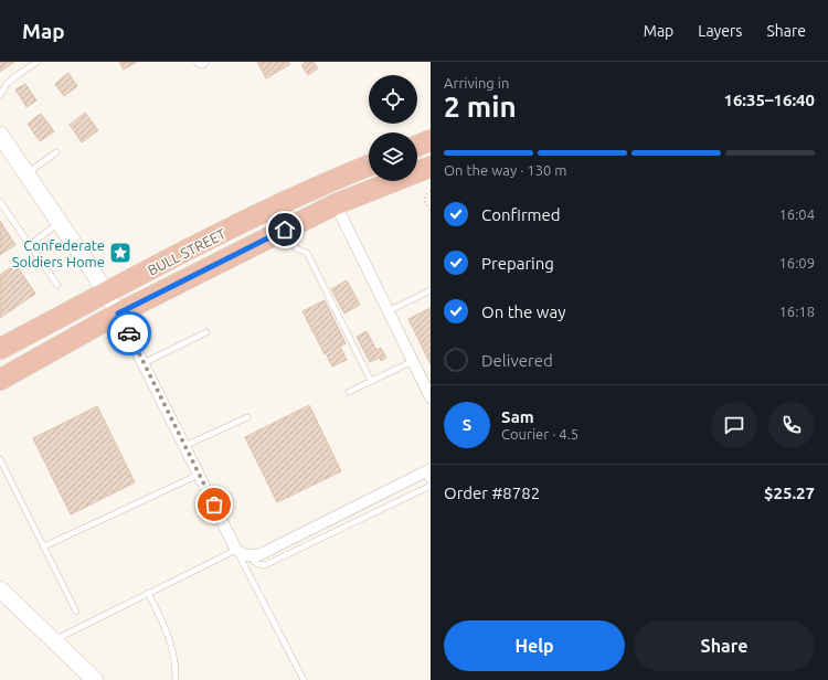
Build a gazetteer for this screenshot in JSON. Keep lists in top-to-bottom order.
{
  "streets": {
    "highway": ["BULL STREET"]
  },
  "places": {
    "place": ["Confederate Soldiers Home"]
  },
  "page": {
    "header": "Map",
    "nav": ["Map", "Layers", "Share"],
    "heading": ["2 min", "Arriving in", "16:35–16:40"],
    "panel": [
      "Sam",
      "Courier · 4.5",
      "Order #8782",
      "$25.27"
    ],
    "bar": "On the way · 130 m",
    "list": [
      ["Confirmed", "16:04"],
      ["Preparing", "16:09"],
      ["On the way", "16:18"],
      "Delivered"
    ],
    "round": "S",
    "buttons": ["Help", "Share"]
  }
}
